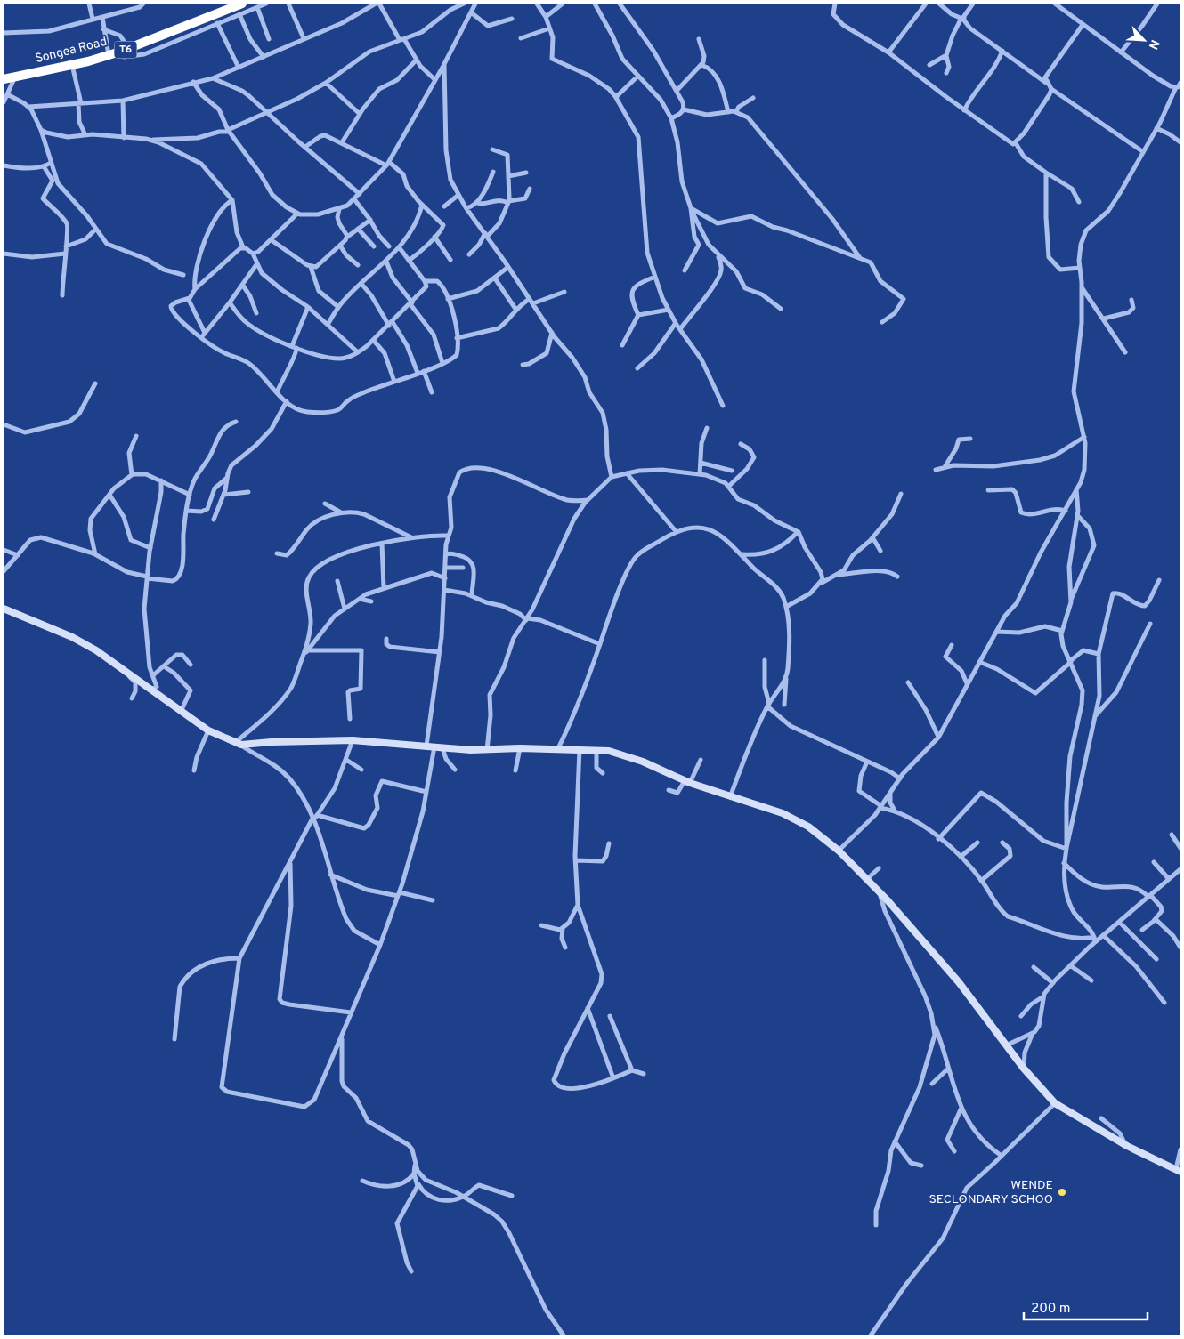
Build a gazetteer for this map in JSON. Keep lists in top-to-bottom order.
{
  "streets": {
    "highway": ["T6", "Songea Road"]
  },
  "places": ["WENDE SECLONDARY SCHOO"],
  "scale_bar": "200 m",
  "north": "bottom right"
}
